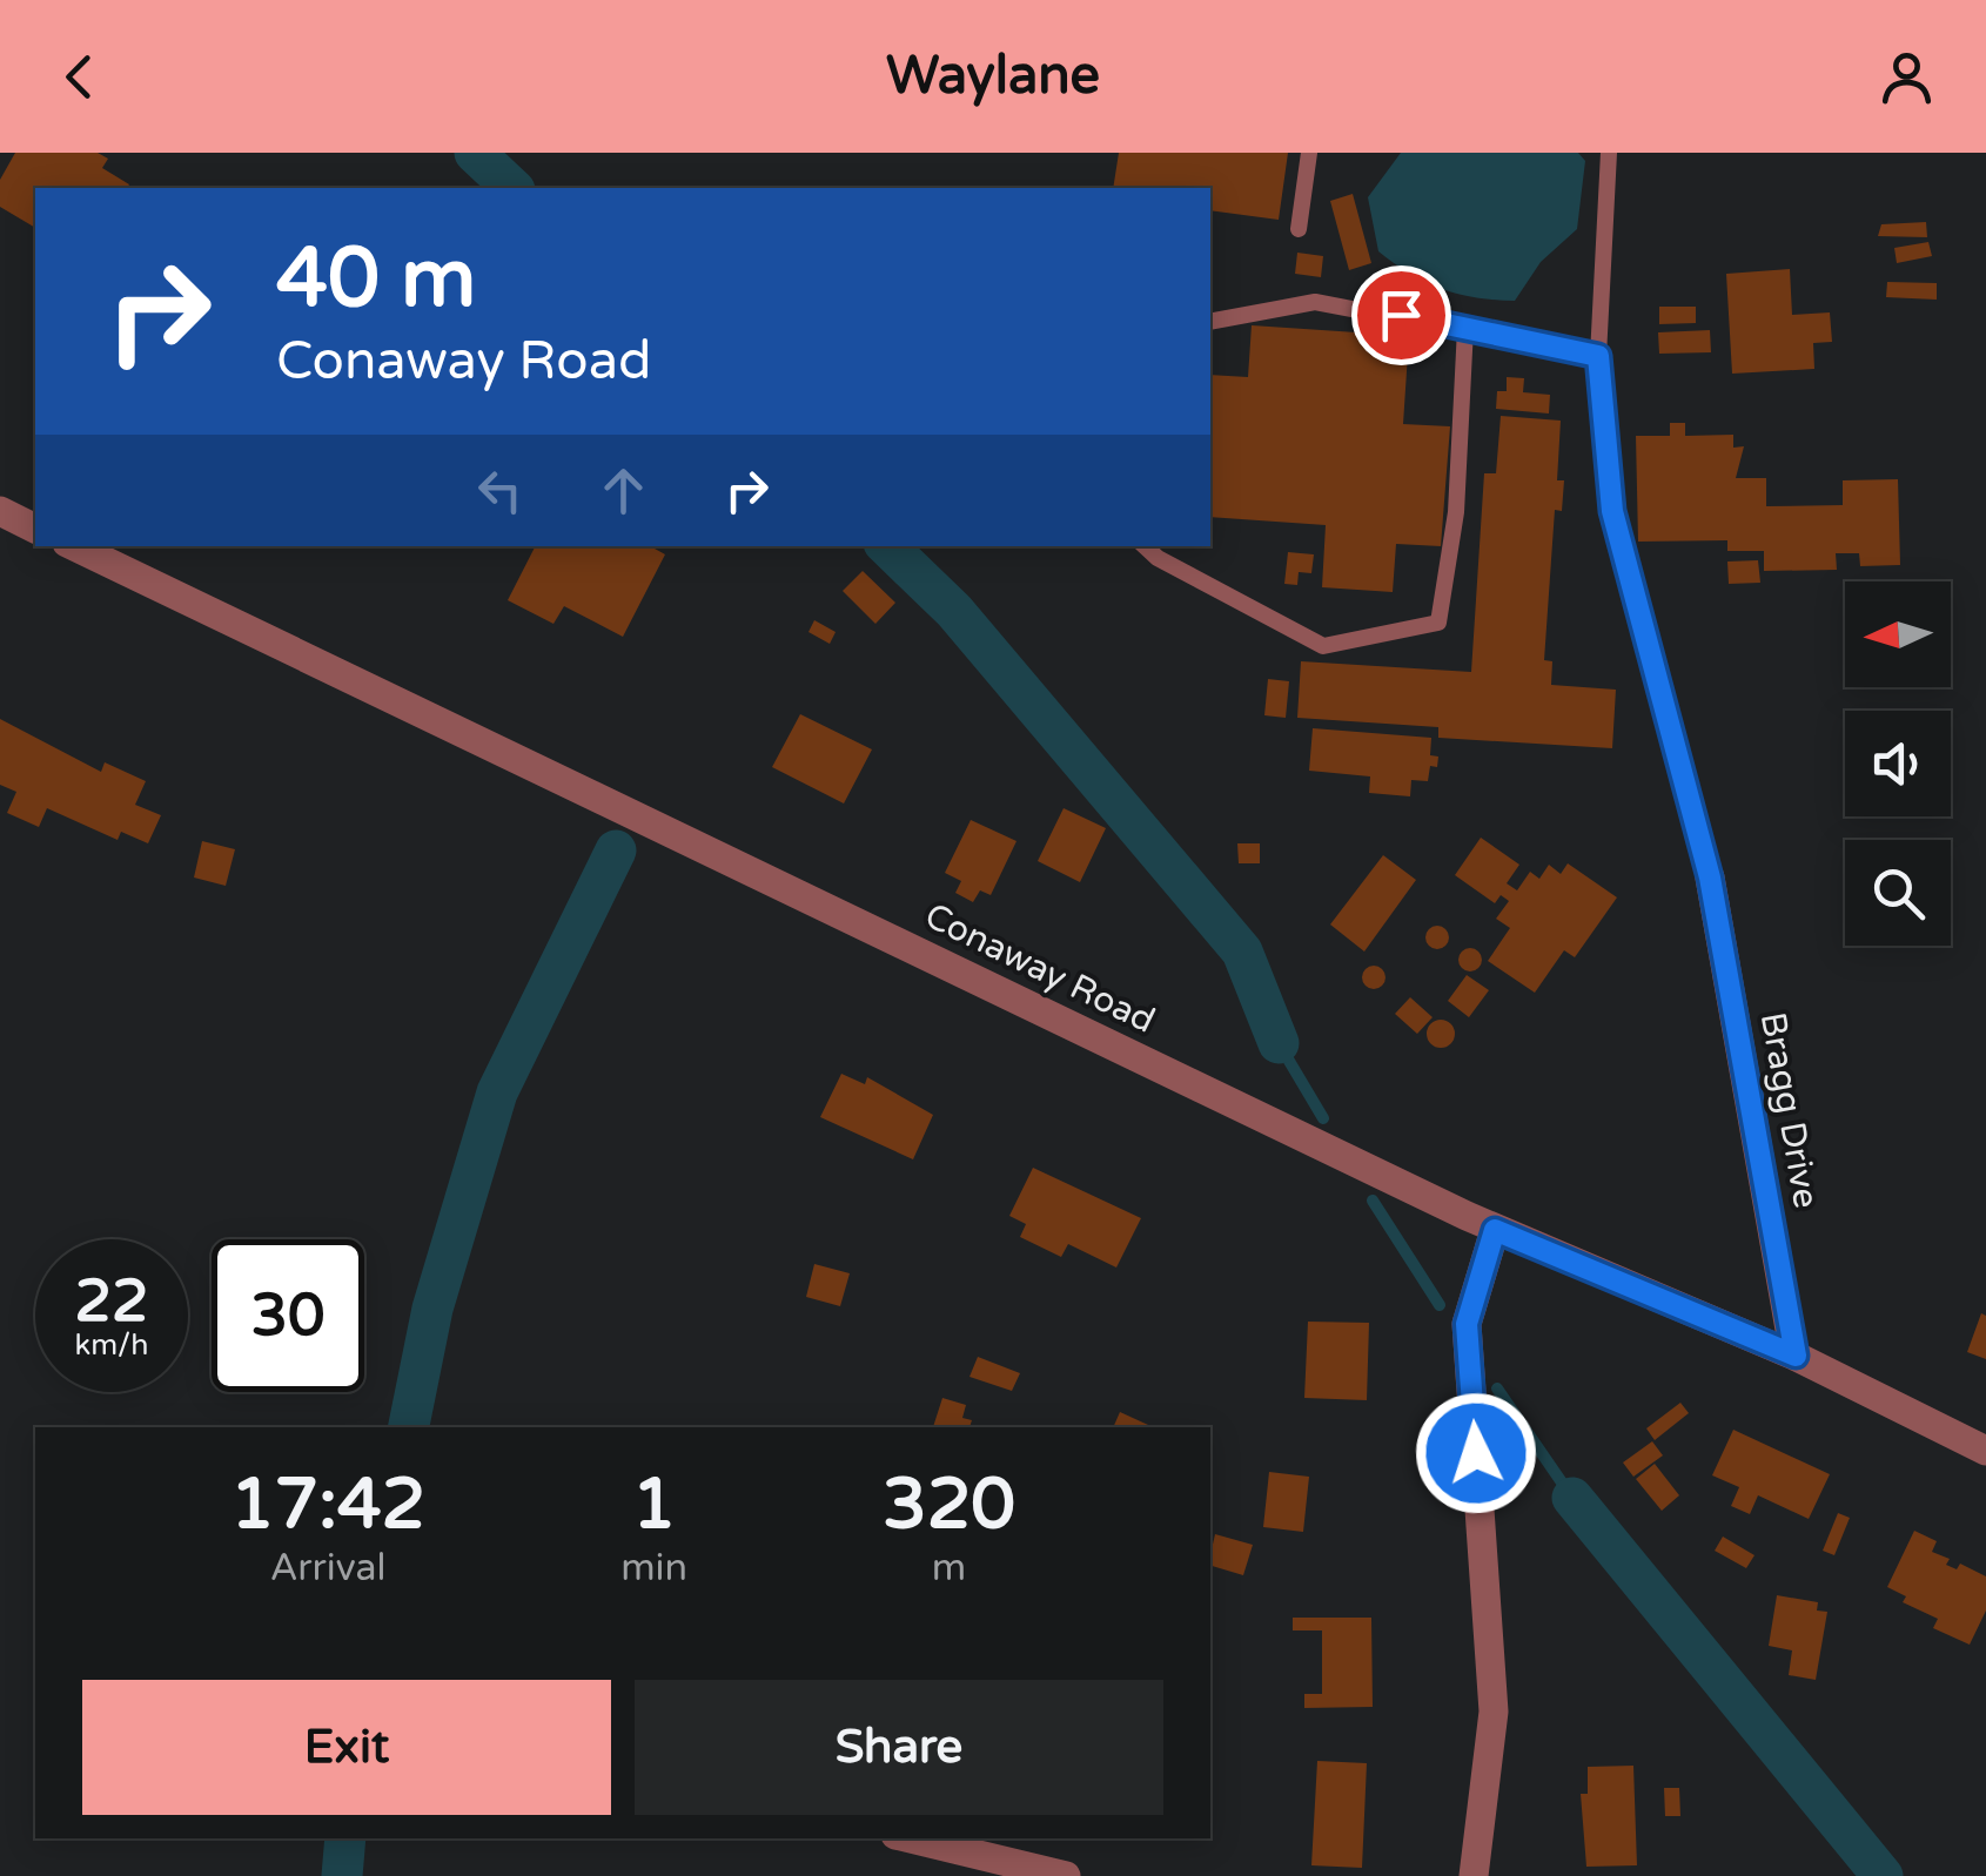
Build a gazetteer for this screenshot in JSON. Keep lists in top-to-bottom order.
{
  "streets": {
    "street": ["Conaway Road", "Bragg Drive"]
  },
  "crossings": [
    ["Conaway Road", "Bragg Drive"]
  ],
  "north": "left",
  "page": {
    "header": "Waylane",
    "turn": ["40 m", "Conaway Road"],
    "speed": "22 km/h",
    "limit": "30",
    "eta": [
      "17:42",
      "Arrival",
      "1",
      "min",
      "320",
      "m"
    ],
    "buttons": ["Exit", "Share"]
  }
}
